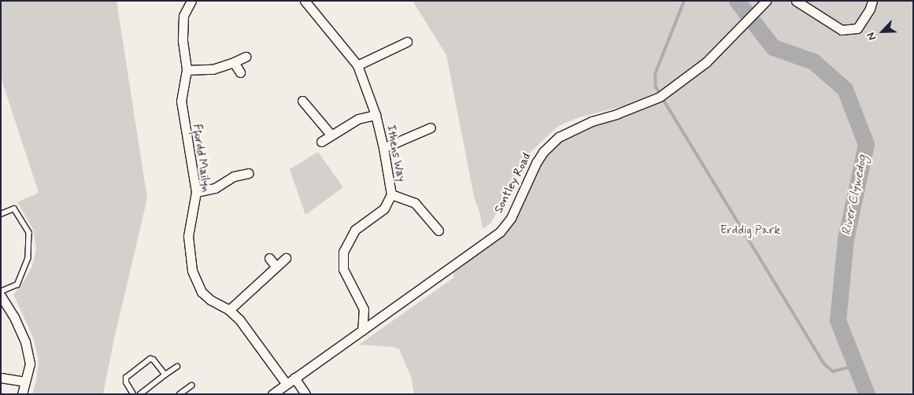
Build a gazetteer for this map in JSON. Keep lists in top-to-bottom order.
{
  "streets": {
    "street": ["Ithens Way", "Ffordd Mailyn", "Sontley Road"]
  },
  "crossings": [
    ["Ithens Way", "Sontley Road"],
    ["Ffordd Mailyn", "Sontley Road"]
  ],
  "water": ["River Clywedog"],
  "parks": ["Erddig Park"],
  "north": "bottom left"
}
